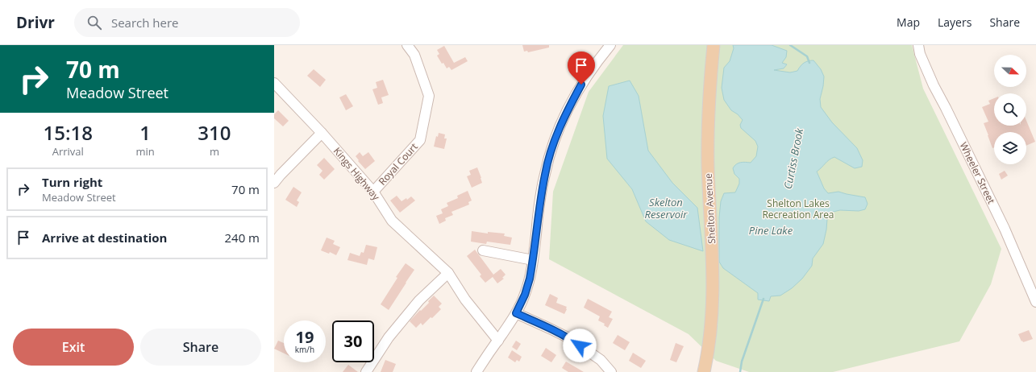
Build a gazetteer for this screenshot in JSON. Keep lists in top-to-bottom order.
{
  "streets": {
    "main road": ["Shelton Avenue"],
    "street": ["Royal Court", "Wheeler Street", "Kings Highway"]
  },
  "crossings": [
    ["Royal Court", "Kings Highway"]
  ],
  "water": ["Curtiss Brook", "Skelton Reservoir", "Pine Lake"],
  "parks": ["Shelton Lakes Recreation Area"],
  "north": "right",
  "page": {
    "header": "Drivr",
    "search": "Search here",
    "nav": ["Map", "Layers", "Share"],
    "turn": ["70 m", "Meadow Street"],
    "eta": [
      "15:18",
      "Arrival",
      "1",
      "min",
      "310",
      "m"
    ],
    "list": [
      {
        "name": "Turn right",
        "note": "Meadow Street",
        "value": "70 m"
      },
      {
        "name": "Arrive at destination",
        "value": "240 m"
      }
    ],
    "speed": "19 km/h",
    "limit": "30",
    "buttons": ["Exit", "Share"]
  }
}
